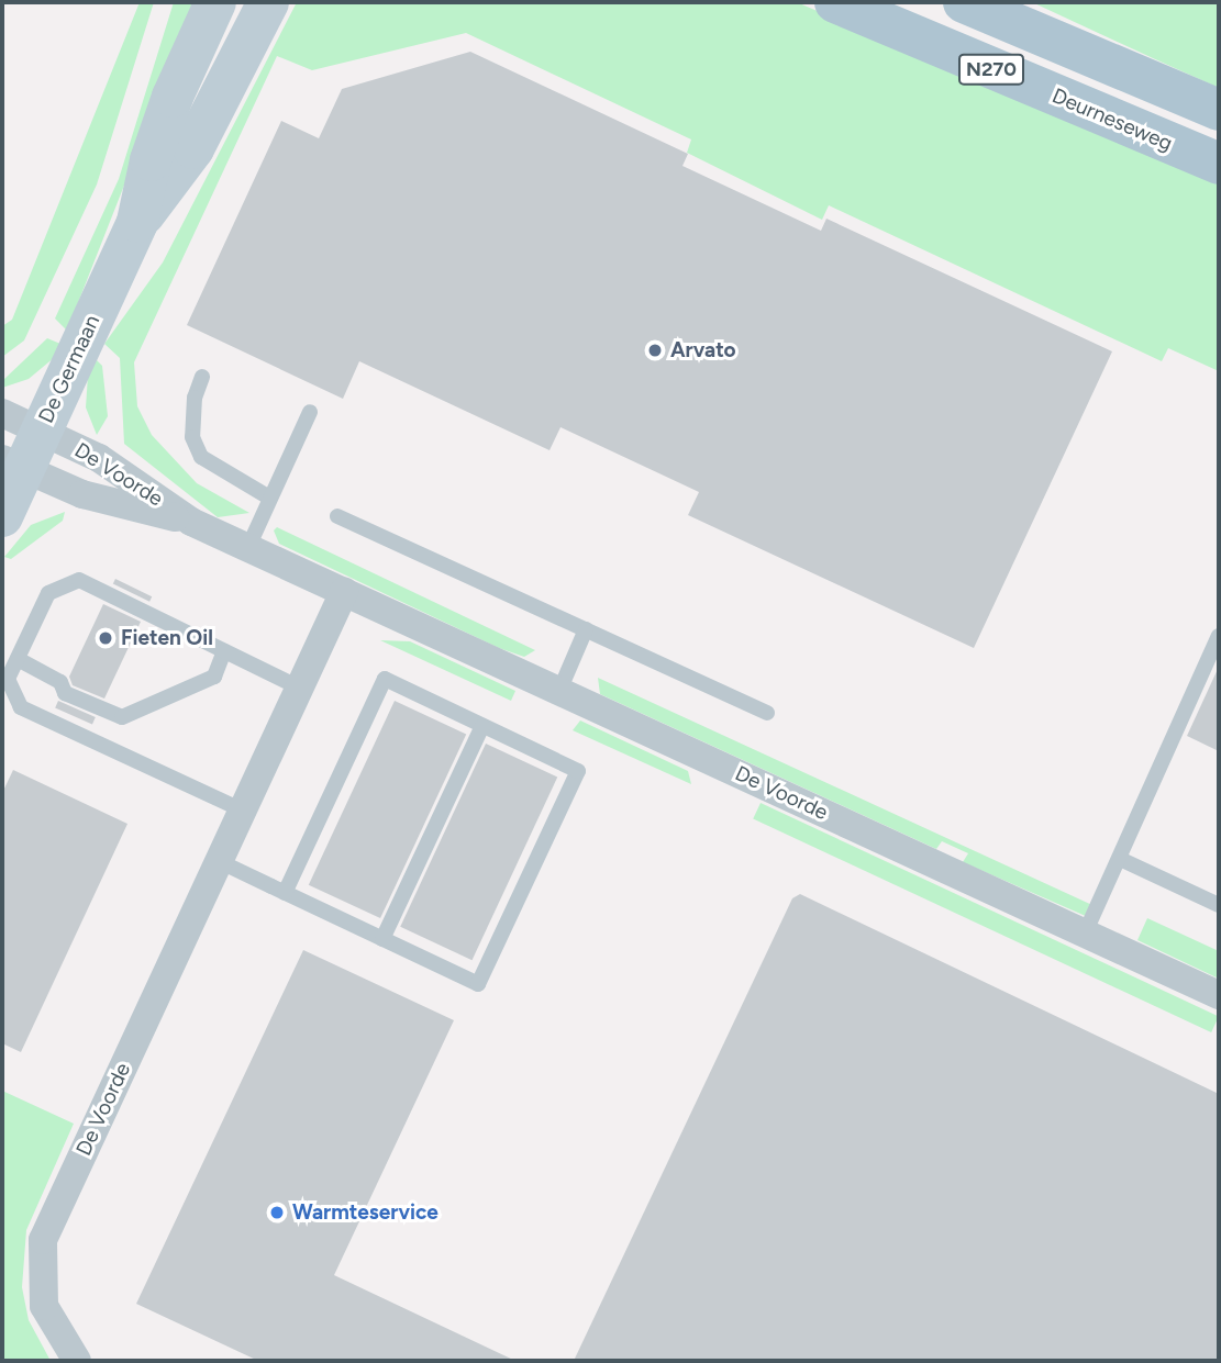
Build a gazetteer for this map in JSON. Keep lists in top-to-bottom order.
{
  "streets": {
    "main road": ["N270", "Deurneseweg", "De Germaan"],
    "street": ["De Voorde"]
  },
  "crossings": [
    ["De Germaan", "De Voorde"]
  ],
  "places": ["Arvato", "Fieten Oil", "Warmteservice"]
}
